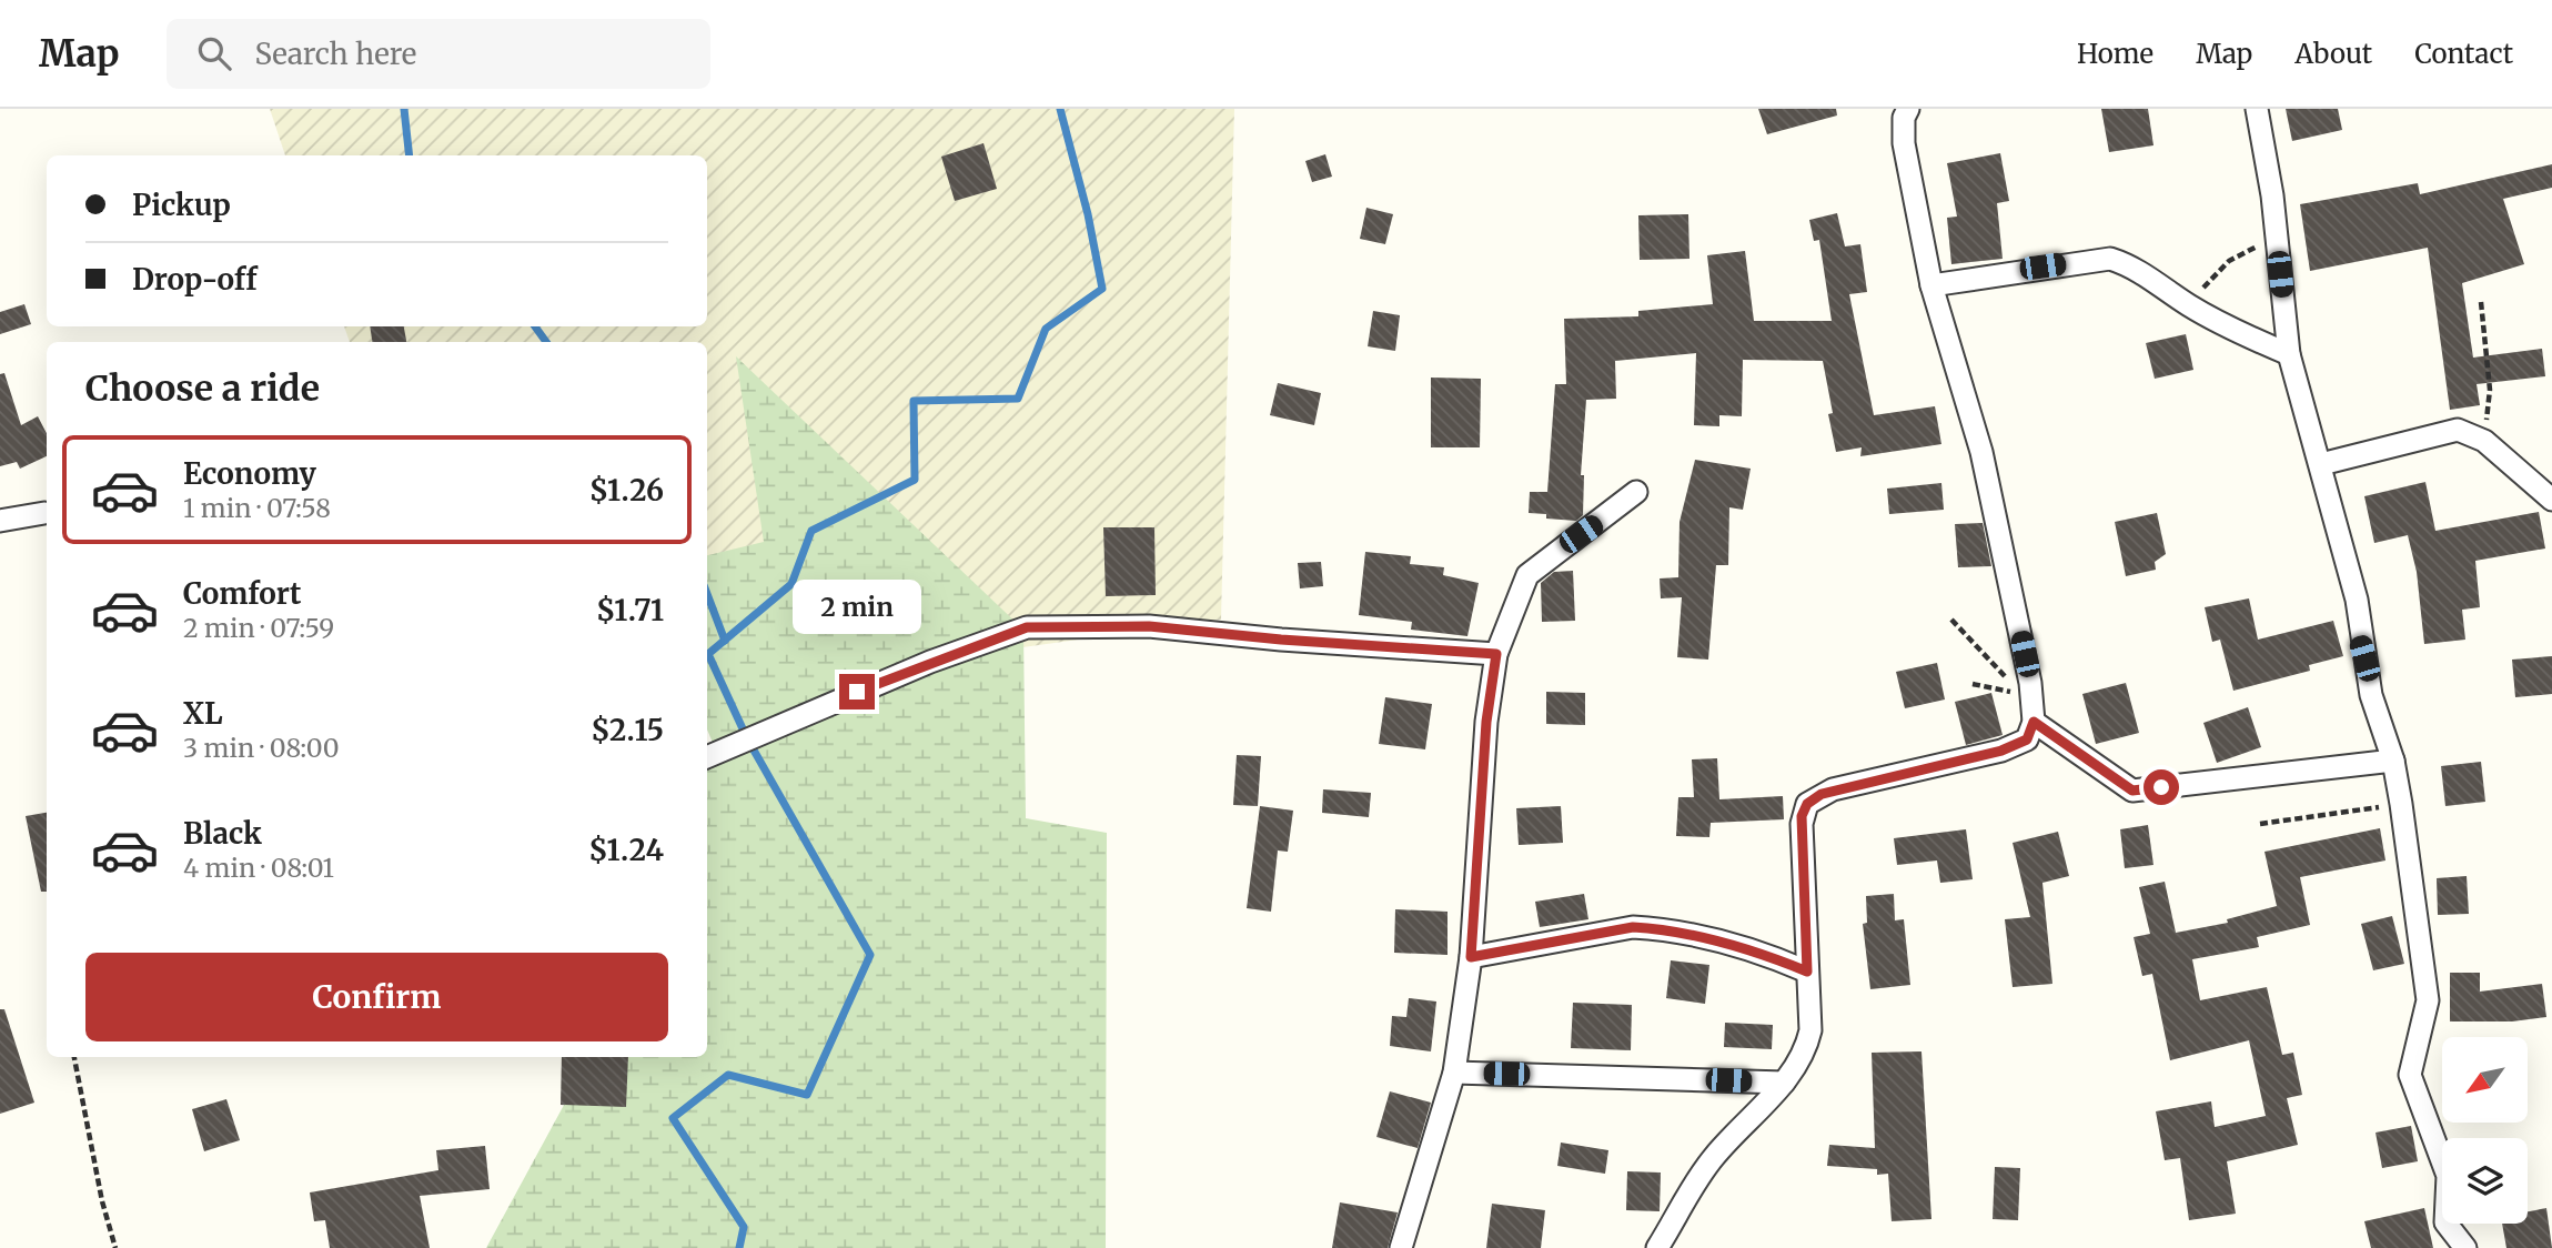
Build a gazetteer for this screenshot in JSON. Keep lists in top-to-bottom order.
{
  "north": "bottom left",
  "page": {
    "header": "Map",
    "search": "Search here",
    "nav": [
      "Home",
      "Map",
      "About",
      "Contact"
    ],
    "banner": ["Pickup", "Drop-off"],
    "heading": "Choose a ride",
    "list": [
      {
        "name": "Economy",
        "note": "1 min · 07:58",
        "value": "$1.26"
      },
      {
        "name": "Comfort",
        "note": "2 min · 07:59",
        "value": "$1.71"
      },
      {
        "name": "XL",
        "note": "3 min · 08:00",
        "value": "$2.15"
      },
      {
        "name": "Black",
        "note": "4 min · 08:01",
        "value": "$1.24"
      }
    ],
    "bubble": "2 min",
    "buttons": "Confirm"
  }
}
